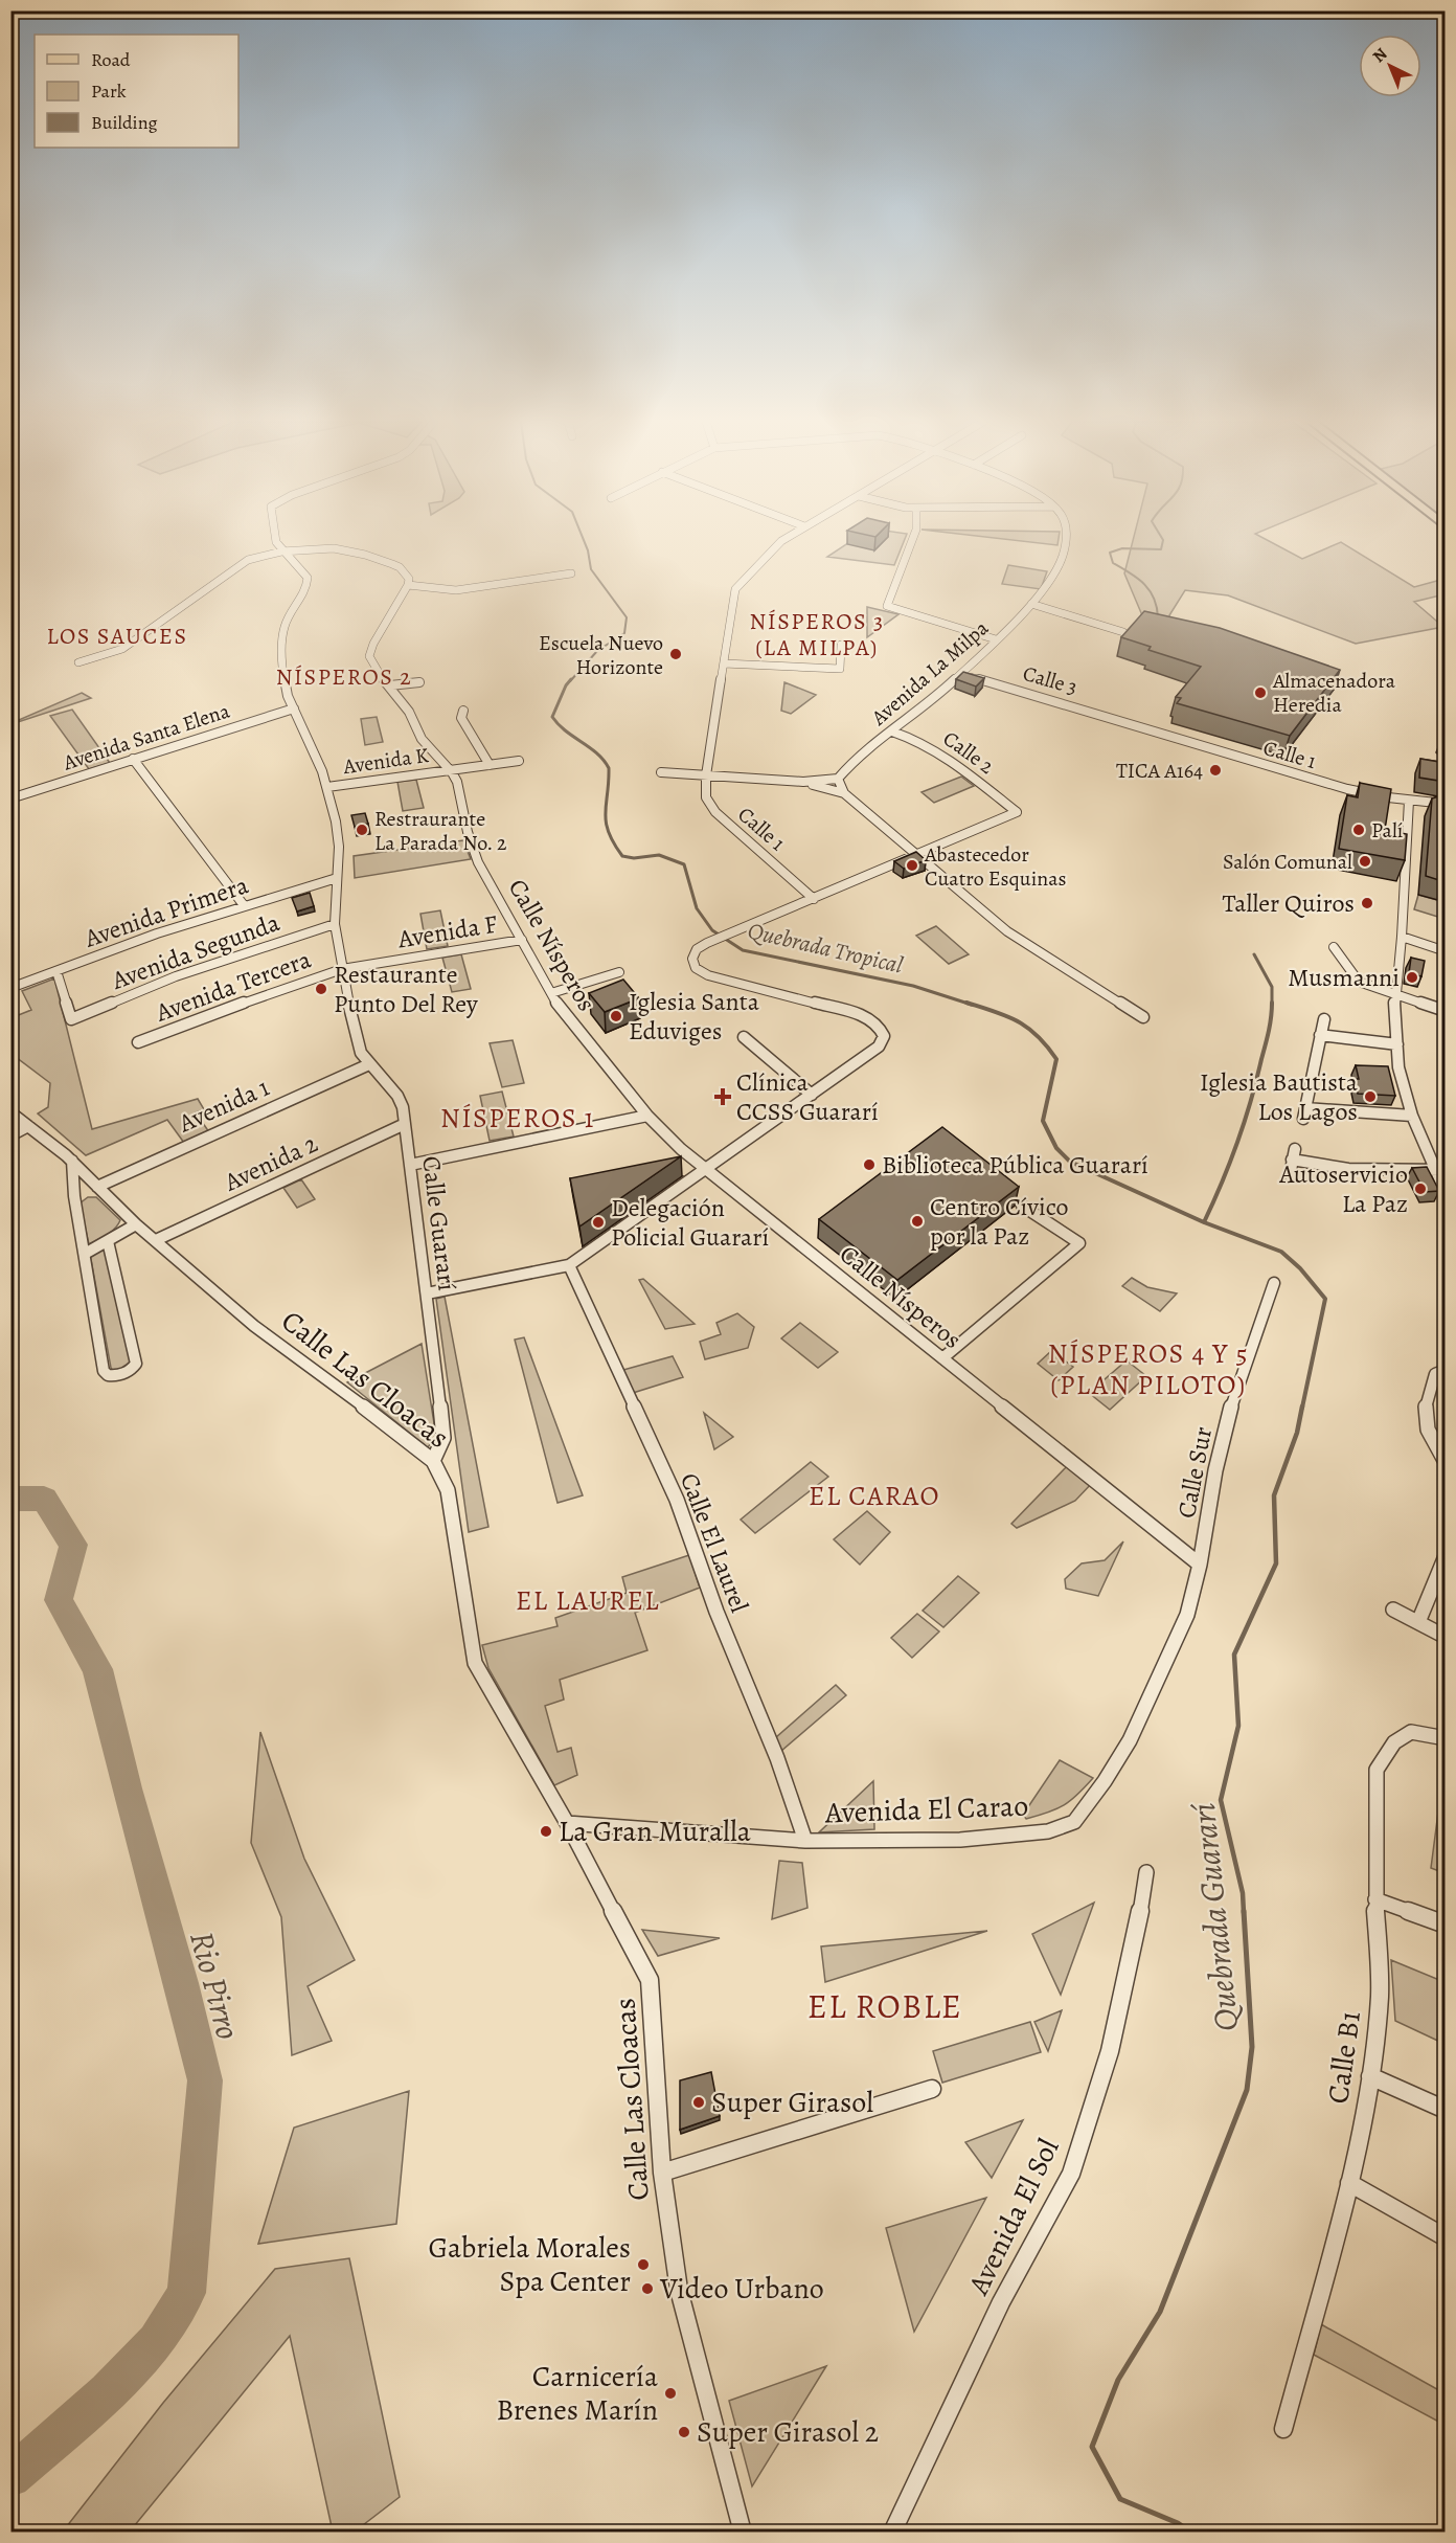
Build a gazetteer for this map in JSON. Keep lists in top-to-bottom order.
{
  "streets": {
    "street": [
      "Avenida La Milpa",
      "Calle 3",
      "Avenida Santa Elena",
      "Calle 2",
      "Calle 1",
      "Avenida K",
      "Avenida Primera",
      "Avenida F",
      "Calle Nísperos",
      "Avenida Segunda",
      "Avenida Tercera",
      "Avenida 1",
      "Avenida 2",
      "Calle Guararí",
      "Calle Las Cloacas",
      "Calle Sur",
      "Calle El Laurel",
      "Avenida El Carao",
      "Calle B1",
      "Avenida El Sol"
    ]
  },
  "crossings": [
    ["Avenida La Milpa", "Calle 3"],
    ["Avenida La Milpa", "Calle 2"],
    ["Calle 3", "Calle 1"],
    ["Avenida Santa Elena", "Calle Guararí"],
    ["Avenida K", "Calle Nísperos"],
    ["Avenida K", "Calle Guararí"],
    ["Avenida Primera", "Avenida Segunda"],
    ["Avenida Primera", "Calle Guararí"],
    ["Avenida F", "Calle Nísperos"],
    ["Avenida F", "Avenida Tercera"],
    ["Avenida F", "Calle Guararí"],
    ["Calle Nísperos", "Calle Sur"],
    ["Calle Nísperos", "Avenida El Carao"],
    ["Avenida Segunda", "Calle Guararí"],
    ["Avenida Tercera", "Calle Guararí"],
    ["Avenida 1", "Calle Guararí"],
    ["Avenida 1", "Calle Las Cloacas"],
    ["Avenida 2", "Calle Guararí"],
    ["Avenida 2", "Calle Las Cloacas"],
    ["Calle Guararí", "Calle Las Cloacas"],
    ["Calle Las Cloacas", "Avenida El Carao"],
    ["Calle Sur", "Avenida El Carao"],
    ["Calle El Laurel", "Avenida El Carao"]
  ],
  "districts": [
    "NÍSPEROS 3 (LA MILPA)",
    "LOS SAUCES",
    "NÍSPEROS 2",
    "NÍSPEROS 1",
    "NÍSPEROS 4 Y 5 (PLAN PILOTO)",
    "EL CARAO",
    "EL LAUREL",
    "EL ROBLE"
  ],
  "water": ["Quebrada Tropical", "Quebrada Guararí", "Rio Pirro"],
  "places": {
    "other": [
      "Escuela Nuevo Horizonte",
      "Almacenadora Heredia",
      "TICA A164",
      "Restraurante La Parada No. 2",
      "Palí",
      "Salón Comunal",
      "Abastecedor Cuatro Esquinas",
      "Taller Quiros",
      "Musmanni",
      "Restaurante Punto Del Rey",
      "Iglesia Santa Eduviges",
      "Iglesia Bautista Los Lagos",
      "Biblioteca Pública Guararí",
      "Autoservicio La Paz",
      "Centro Cívico por la Paz",
      "Delegación Policial Guararí",
      "La Gran Muralla",
      "Super Girasol",
      "Gabriela Morales Spa Center",
      "Video Urbano",
      "Carnicería Brenes Marín",
      "Super Girasol 2"
    ],
    "health": ["Clínica CCSS Guararí"]
  },
  "legend": ["Road", "Park", "Building"],
  "north": "top left"
}
